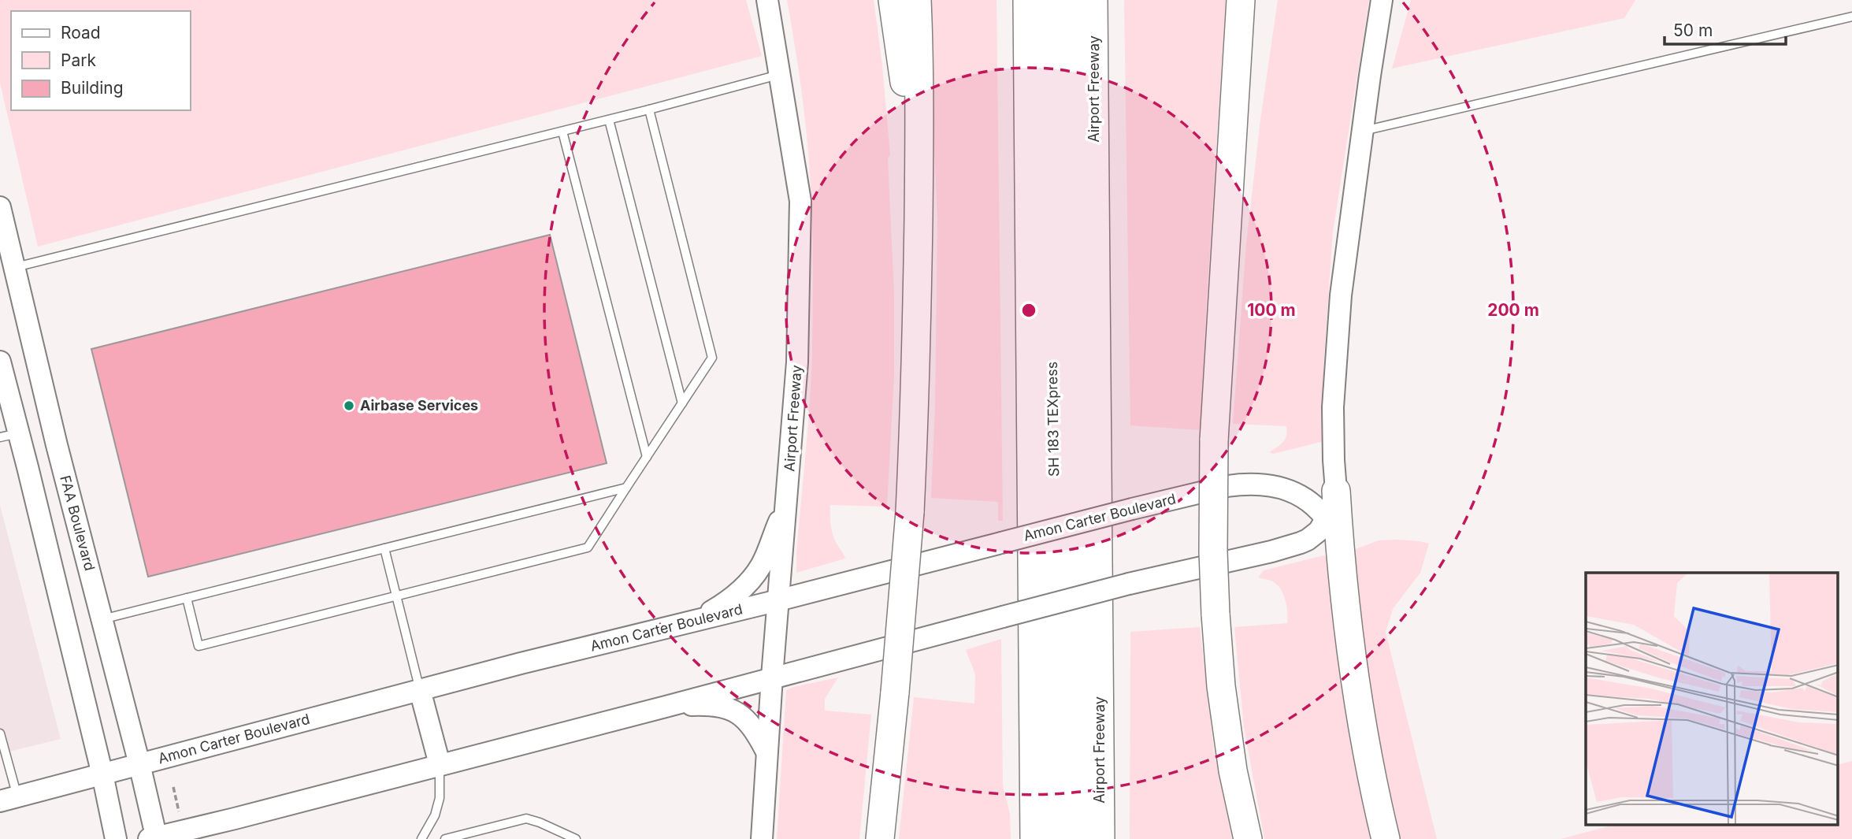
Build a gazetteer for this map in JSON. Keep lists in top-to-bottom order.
{
  "streets": {
    "highway": ["Airport Freeway", "SH 183 TEXpress"],
    "street": ["Amon Carter Boulevard", "FAA Boulevard"]
  },
  "crossings": [
    ["Airport Freeway", "Amon Carter Boulevard"],
    ["Amon Carter Boulevard", "FAA Boulevard"]
  ],
  "places": ["Airbase Services"],
  "legend": ["Road", "Park", "Building"],
  "scale_bar": "50 m",
  "rings": ["100 m", "200 m"]
}
